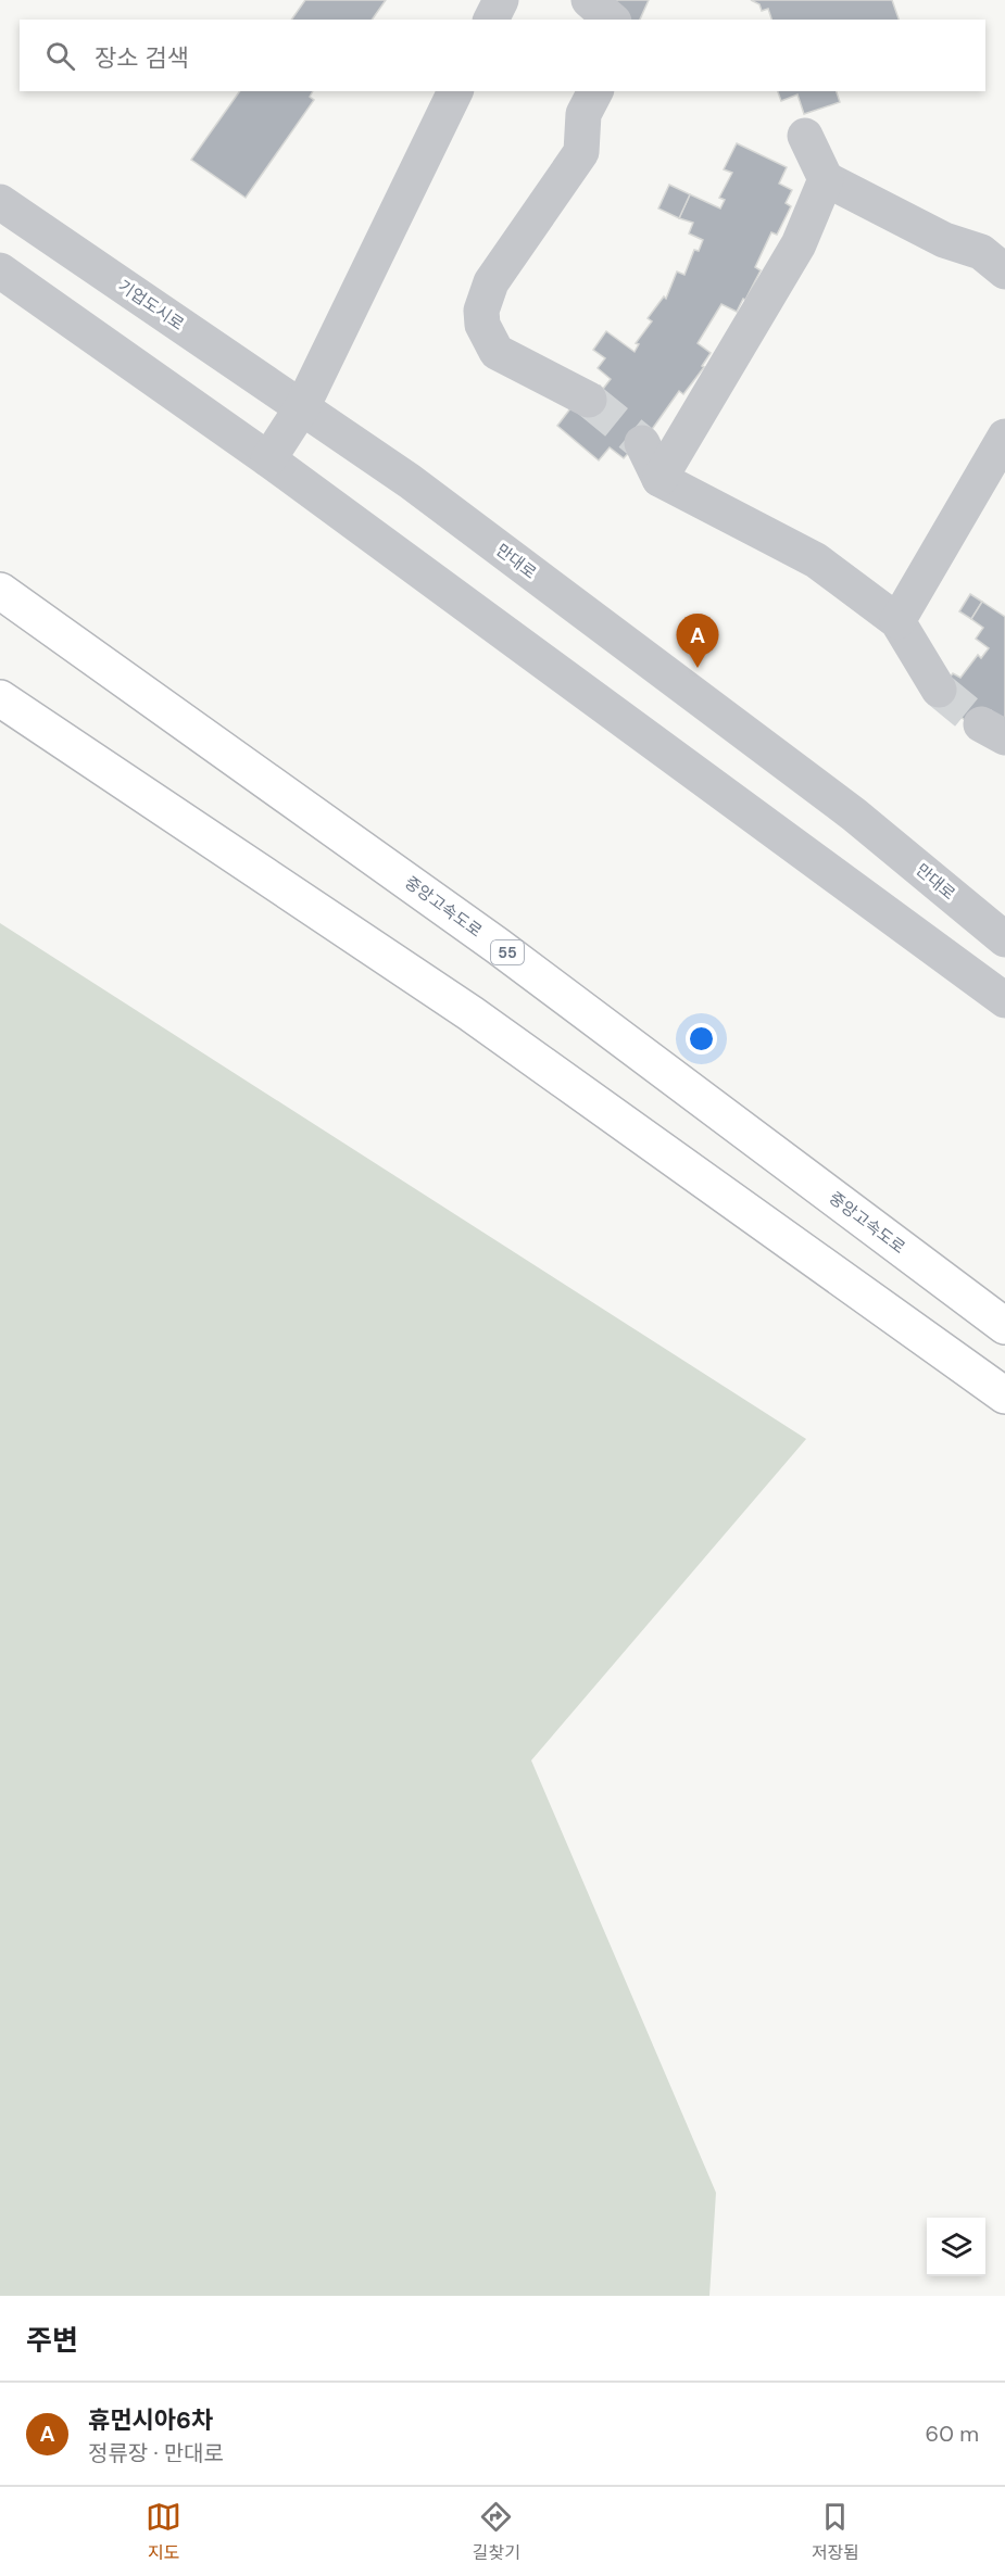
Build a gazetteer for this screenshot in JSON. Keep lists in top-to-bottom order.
{
  "streets": {
    "highway": ["중앙고속도로", "55"],
    "street": ["기업도시로", "만대로"]
  },
  "crossings": [
    ["기업도시로", "만대로"]
  ],
  "page": {
    "search": "장소 검색",
    "pins": "A",
    "heading": "주변",
    "list": [
      {
        "mark": "A",
        "name": "휴먼시아6차",
        "note": "정류장 · 만대로",
        "value": "60 m"
      }
    ],
    "nav": ["지도", "길찾기", "저장됨"]
  }
}
